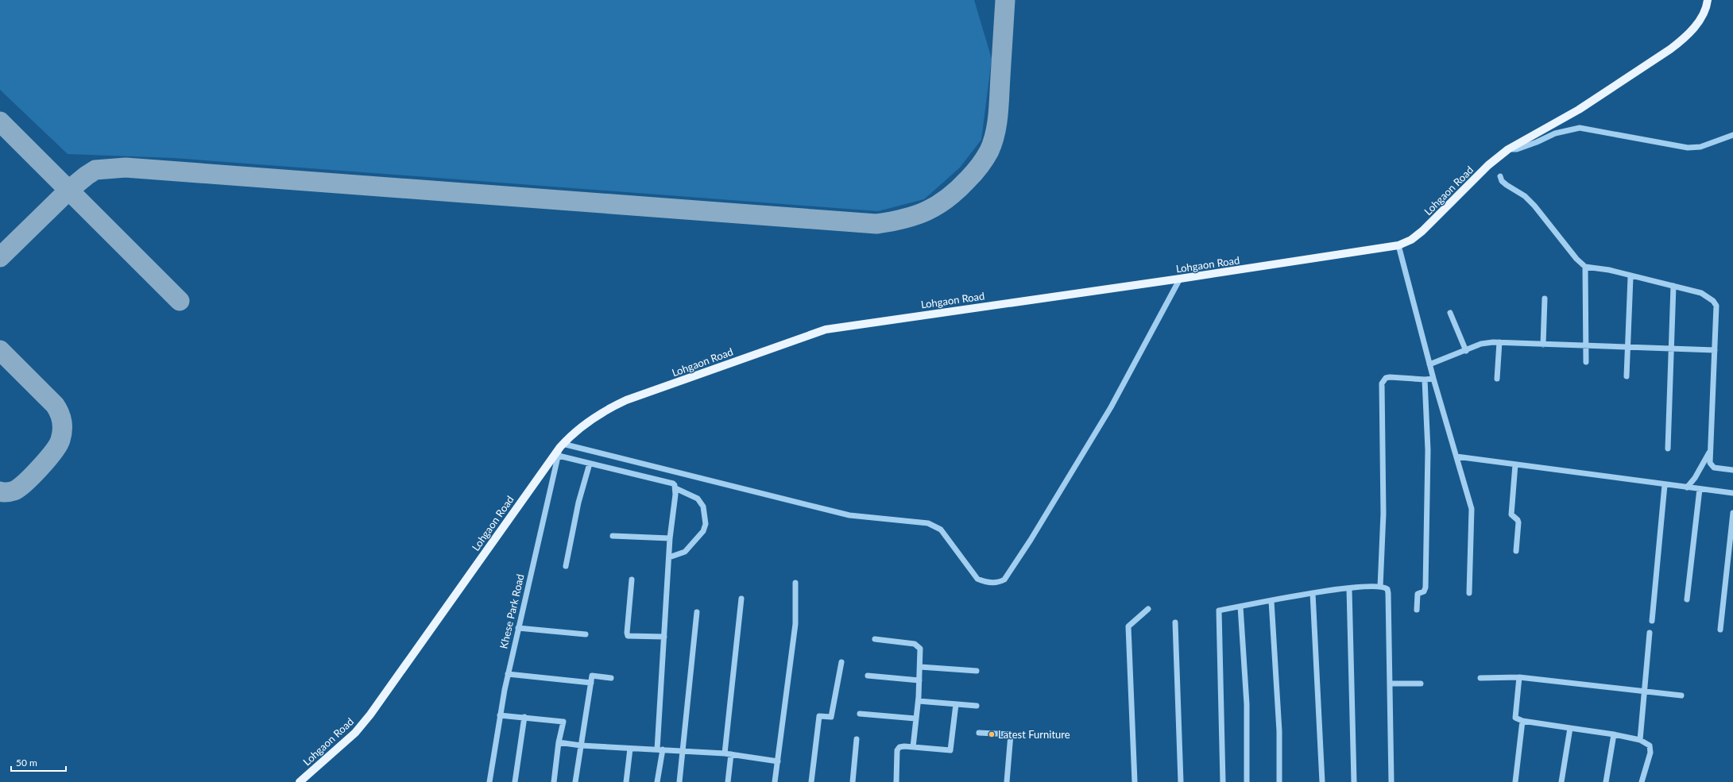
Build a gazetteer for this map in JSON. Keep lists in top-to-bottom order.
{
  "streets": {
    "main road": ["Lohgaon Road"],
    "street": ["Khese Park Road"]
  },
  "crossings": [
    ["Lohgaon Road", "Khese Park Road"]
  ],
  "places": ["Latest Furniture"],
  "scale_bar": "50 m"
}
